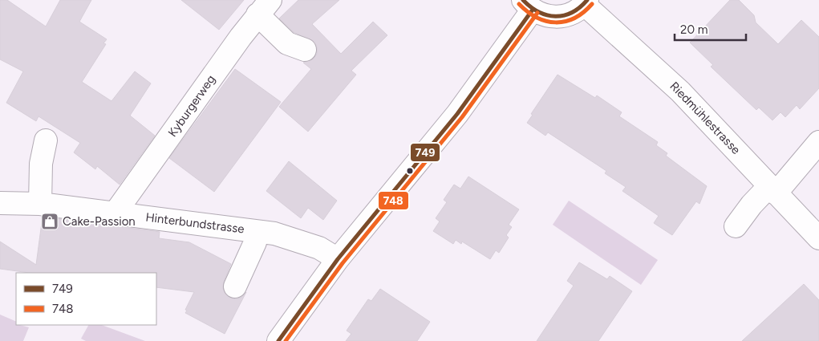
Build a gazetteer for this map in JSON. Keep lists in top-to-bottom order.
{
  "streets": {
    "street": ["Kyburgerweg", "Riedmühlestrasse", "Hinterbundstrasse"]
  },
  "crossings": [
    ["Kyburgerweg", "Hinterbundstrasse"]
  ],
  "places": {
    "shop": ["Cake-Passion"]
  },
  "lines": ["transit line 749", "transit line 748"],
  "legend": ["749", "748"],
  "scale_bar": "20 m"
}
